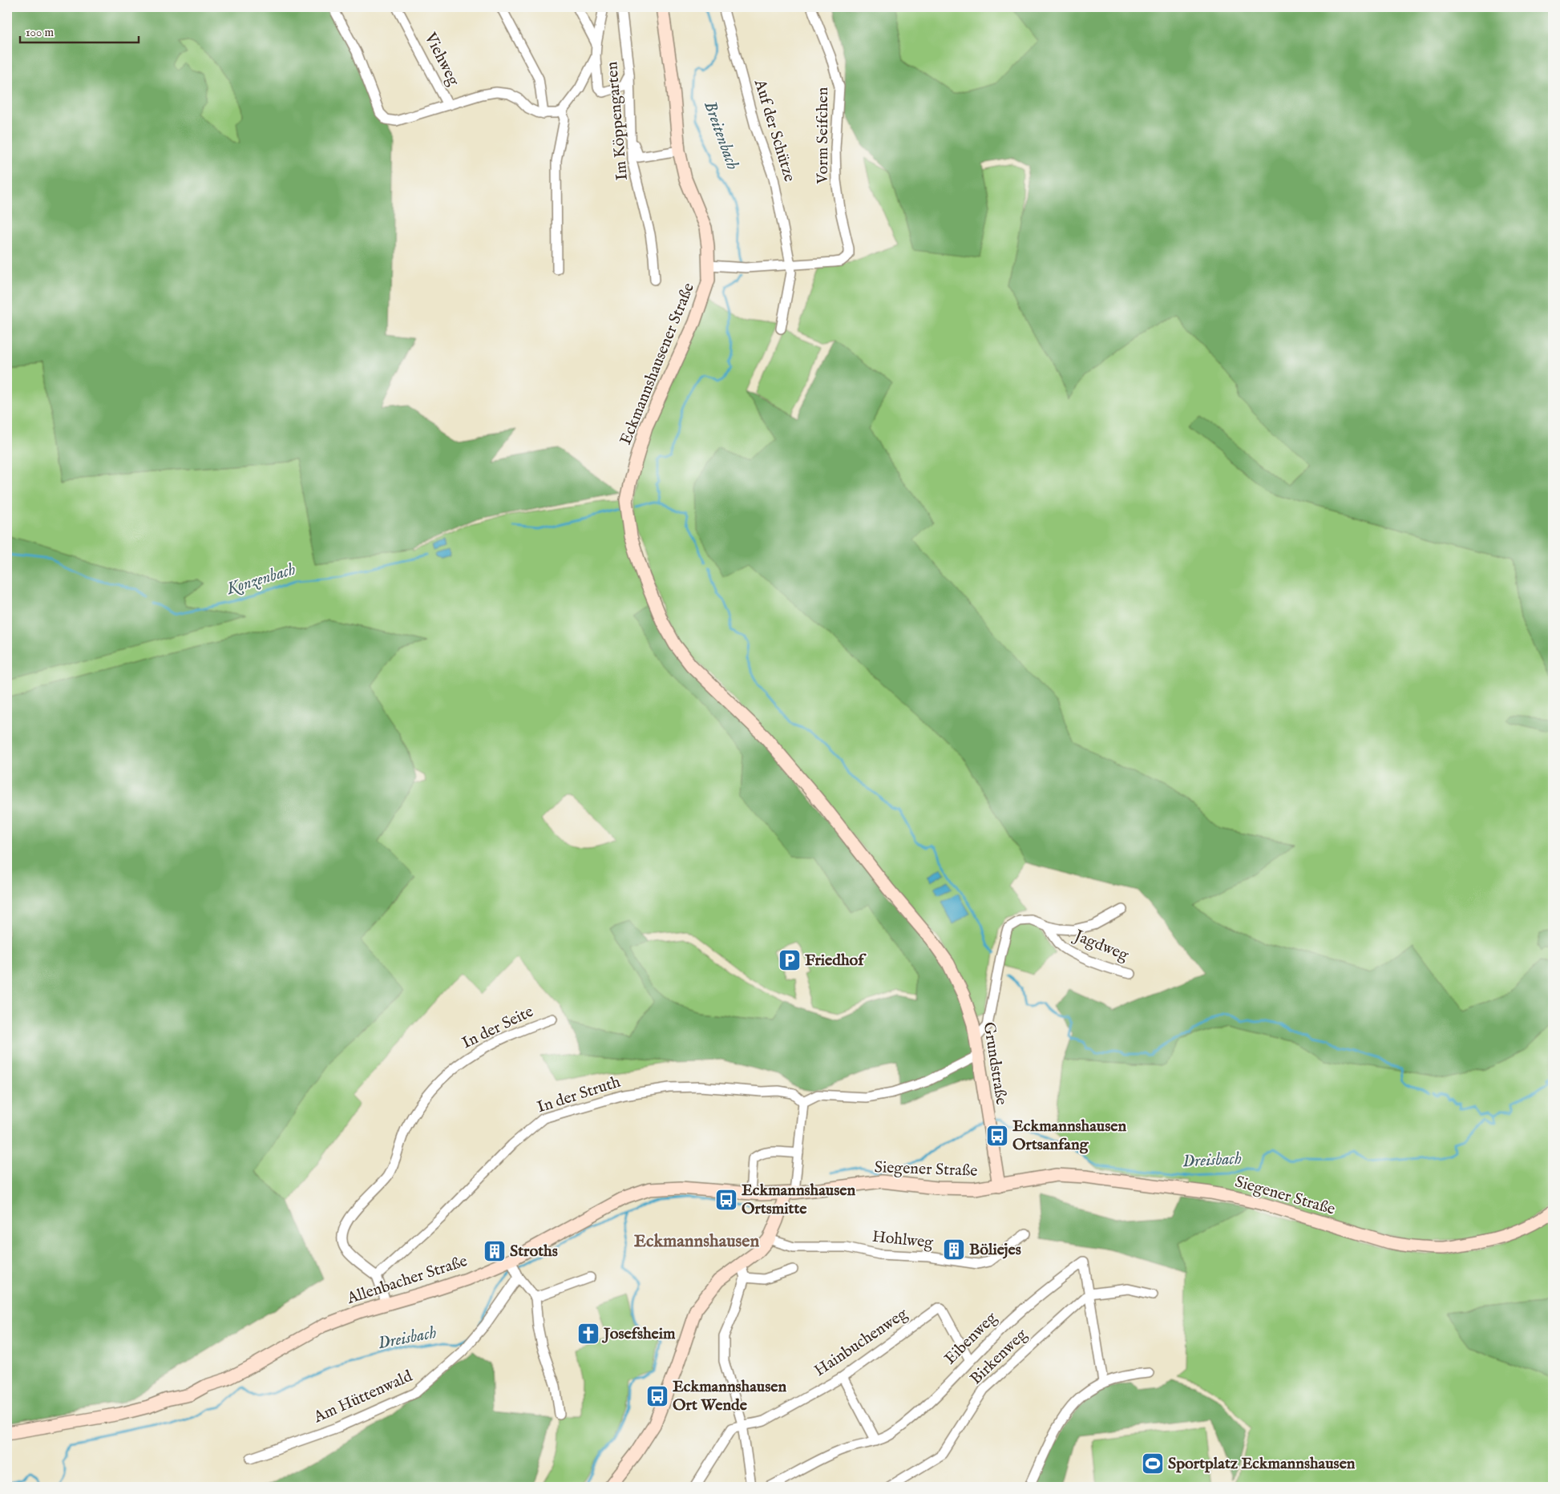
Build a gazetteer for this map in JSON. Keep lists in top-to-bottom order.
{
  "streets": {
    "main road": [
      "Eckmannshausener Straße",
      "Grundstraße",
      "Siegener Straße",
      "Allenbacher Straße"
    ],
    "street": [
      "Viehweg",
      "Im Köppengarten",
      "Auf der Schütze",
      "Vorm Seifchen",
      "Jagdweg",
      "In der Seite",
      "In der Struth",
      "Hohlweg",
      "Eibenweg",
      "Hainbuchenweg",
      "Birkenweg",
      "Am Hüttenwald"
    ]
  },
  "crossings": [
    ["Auf der Schütze", "Vorm Seifchen"],
    ["Eckmannshausener Straße", "Grundstraße"],
    ["In der Seite", "In der Struth"],
    ["Grundstraße", "Siegener Straße"],
    ["Siegener Straße", "Allenbacher Straße"],
    ["Allenbacher Straße", "Am Hüttenwald"],
    ["Eibenweg", "Hainbuchenweg"],
    ["Eibenweg", "Birkenweg"]
  ],
  "districts": ["Eckmannshausen"],
  "water": ["Breitenbach", "Konzenbach", "Dreisbach"],
  "places": {
    "parking": ["Friedhof"],
    "bus stop": ["Eckmannshausen Ortsanfang", "Eckmannshausen Ortsmitte", "Eckmannshausen Ort Wende"],
    "building": ["Böliejes", "Stroths"],
    "church": ["Josefsheim"],
    "sports": ["Sportplatz Eckmannshausen"]
  },
  "scale_bar": "100 m"
}
